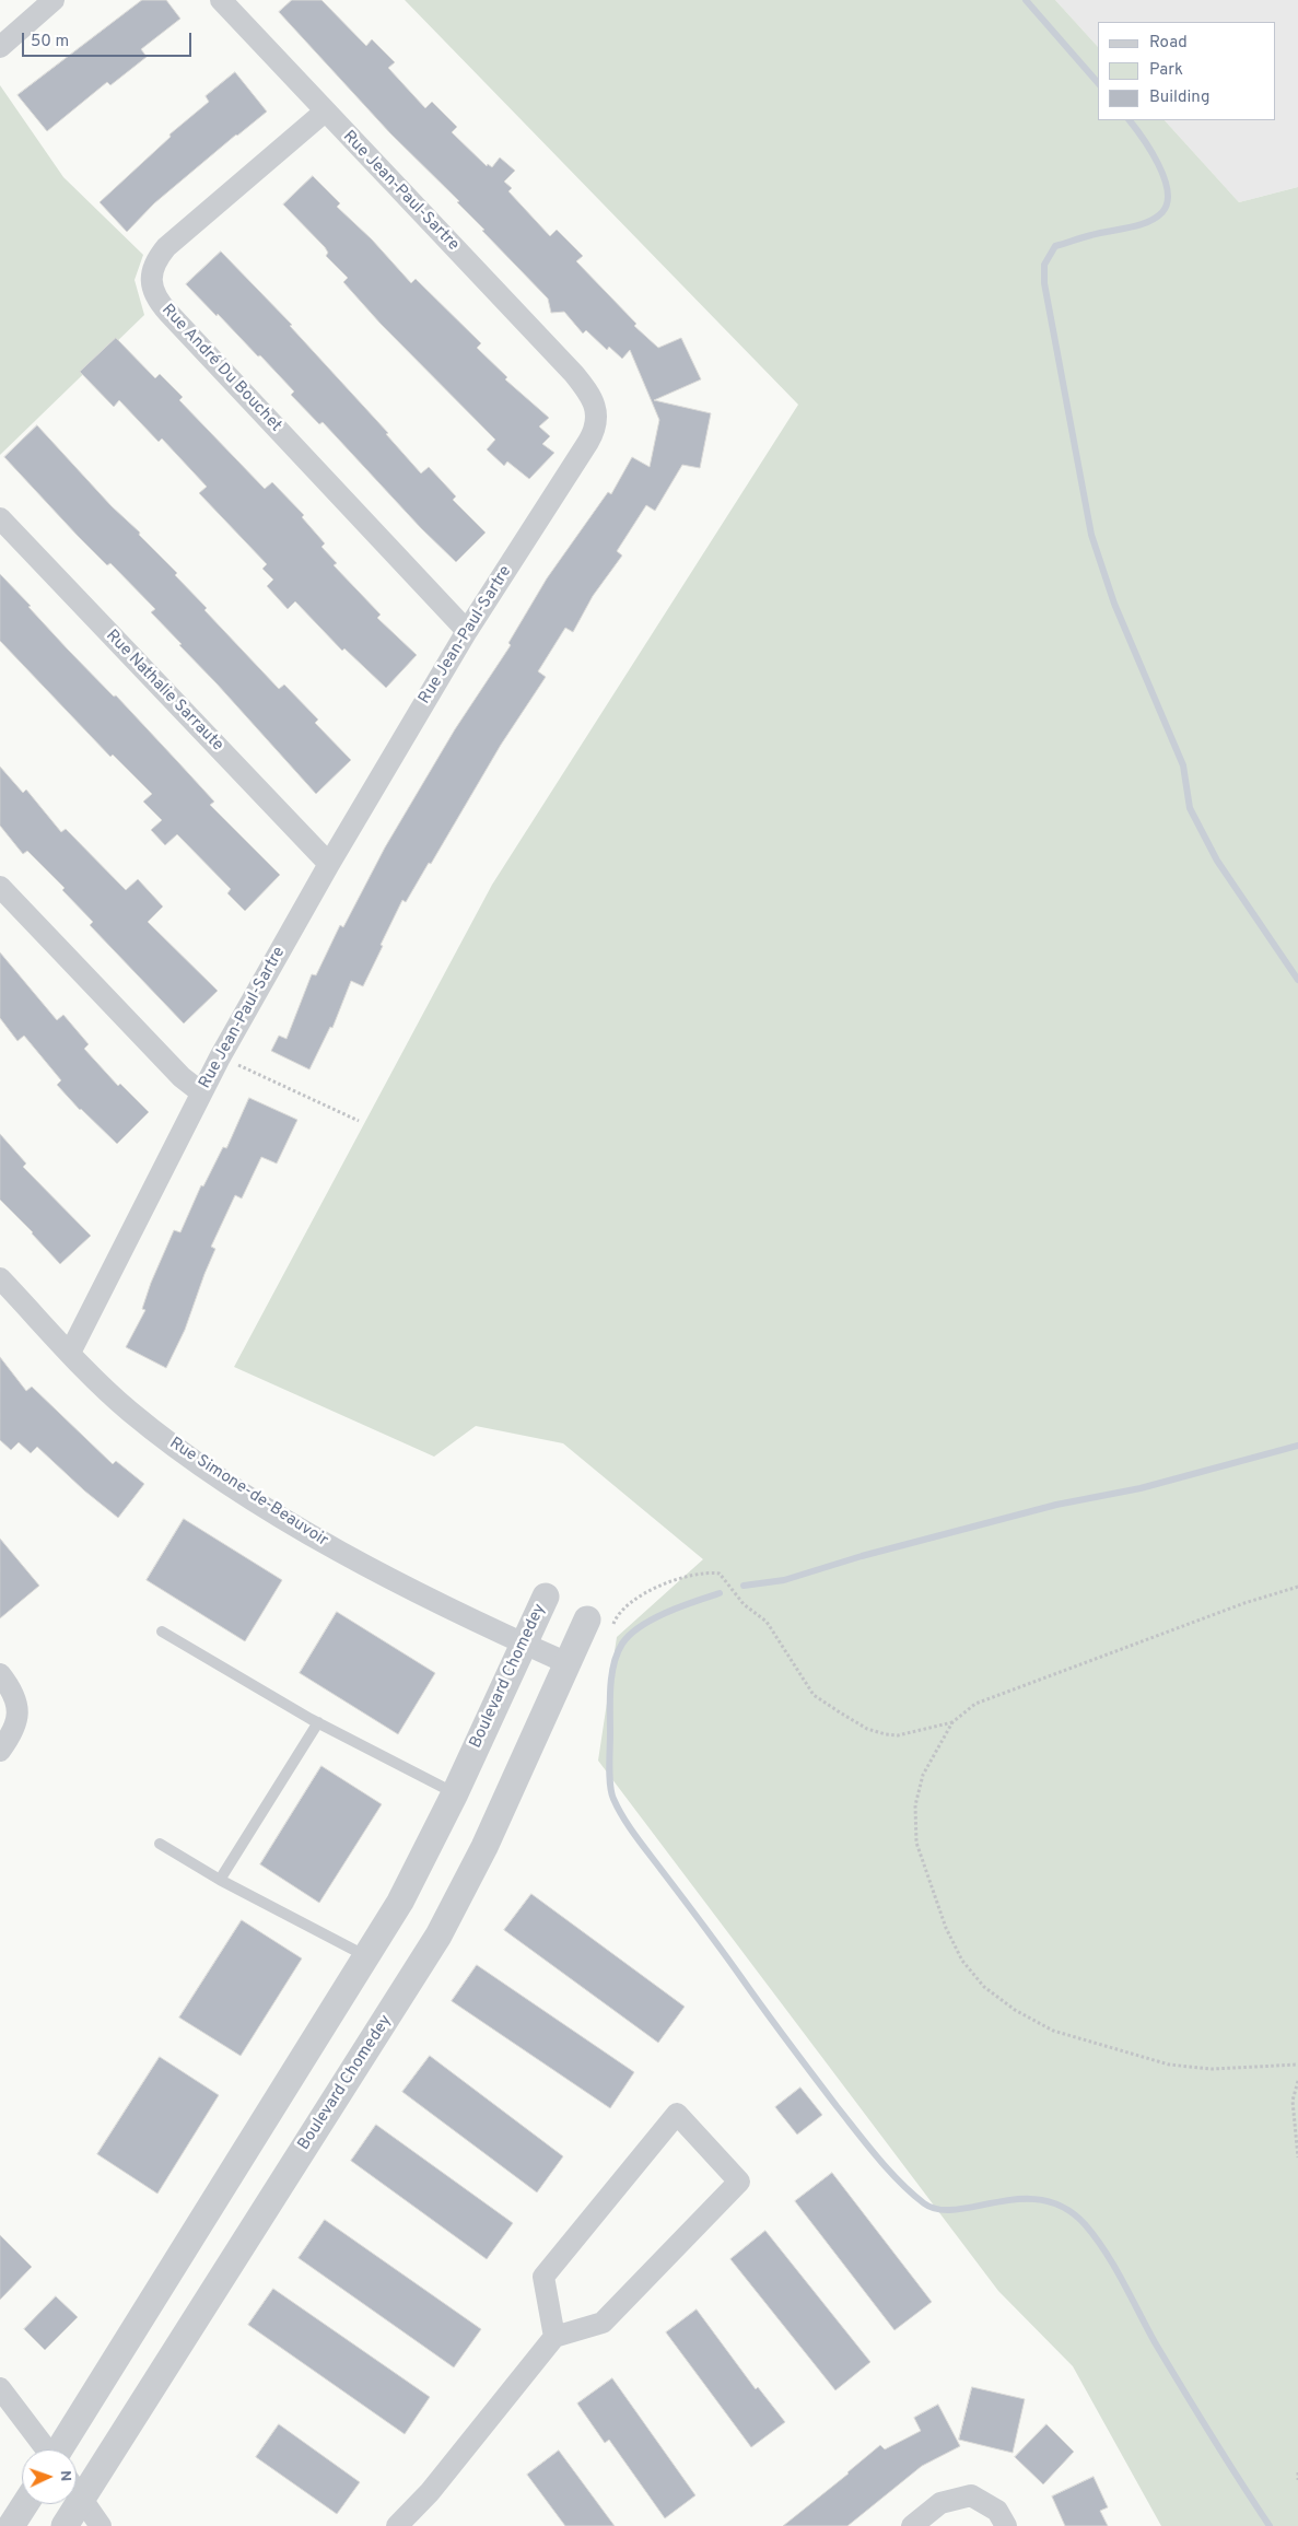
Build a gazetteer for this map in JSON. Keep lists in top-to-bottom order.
{
  "streets": {
    "street": [
      "Rue Jean-Paul-Sartre",
      "Rue André Du Bouchet",
      "Rue Nathalie Sarraute",
      "Rue Simone-de-Beauvoir",
      "Boulevard Chomedey"
    ]
  },
  "crossings": [
    ["Rue Jean-Paul-Sartre", "Rue André Du Bouchet"],
    ["Rue Jean-Paul-Sartre", "Rue Nathalie Sarraute"],
    ["Rue Jean-Paul-Sartre", "Rue Simone-de-Beauvoir"],
    ["Rue Simone-de-Beauvoir", "Boulevard Chomedey"]
  ],
  "legend": ["Road", "Park", "Building"],
  "scale_bar": "50 m",
  "north": "right"
}
